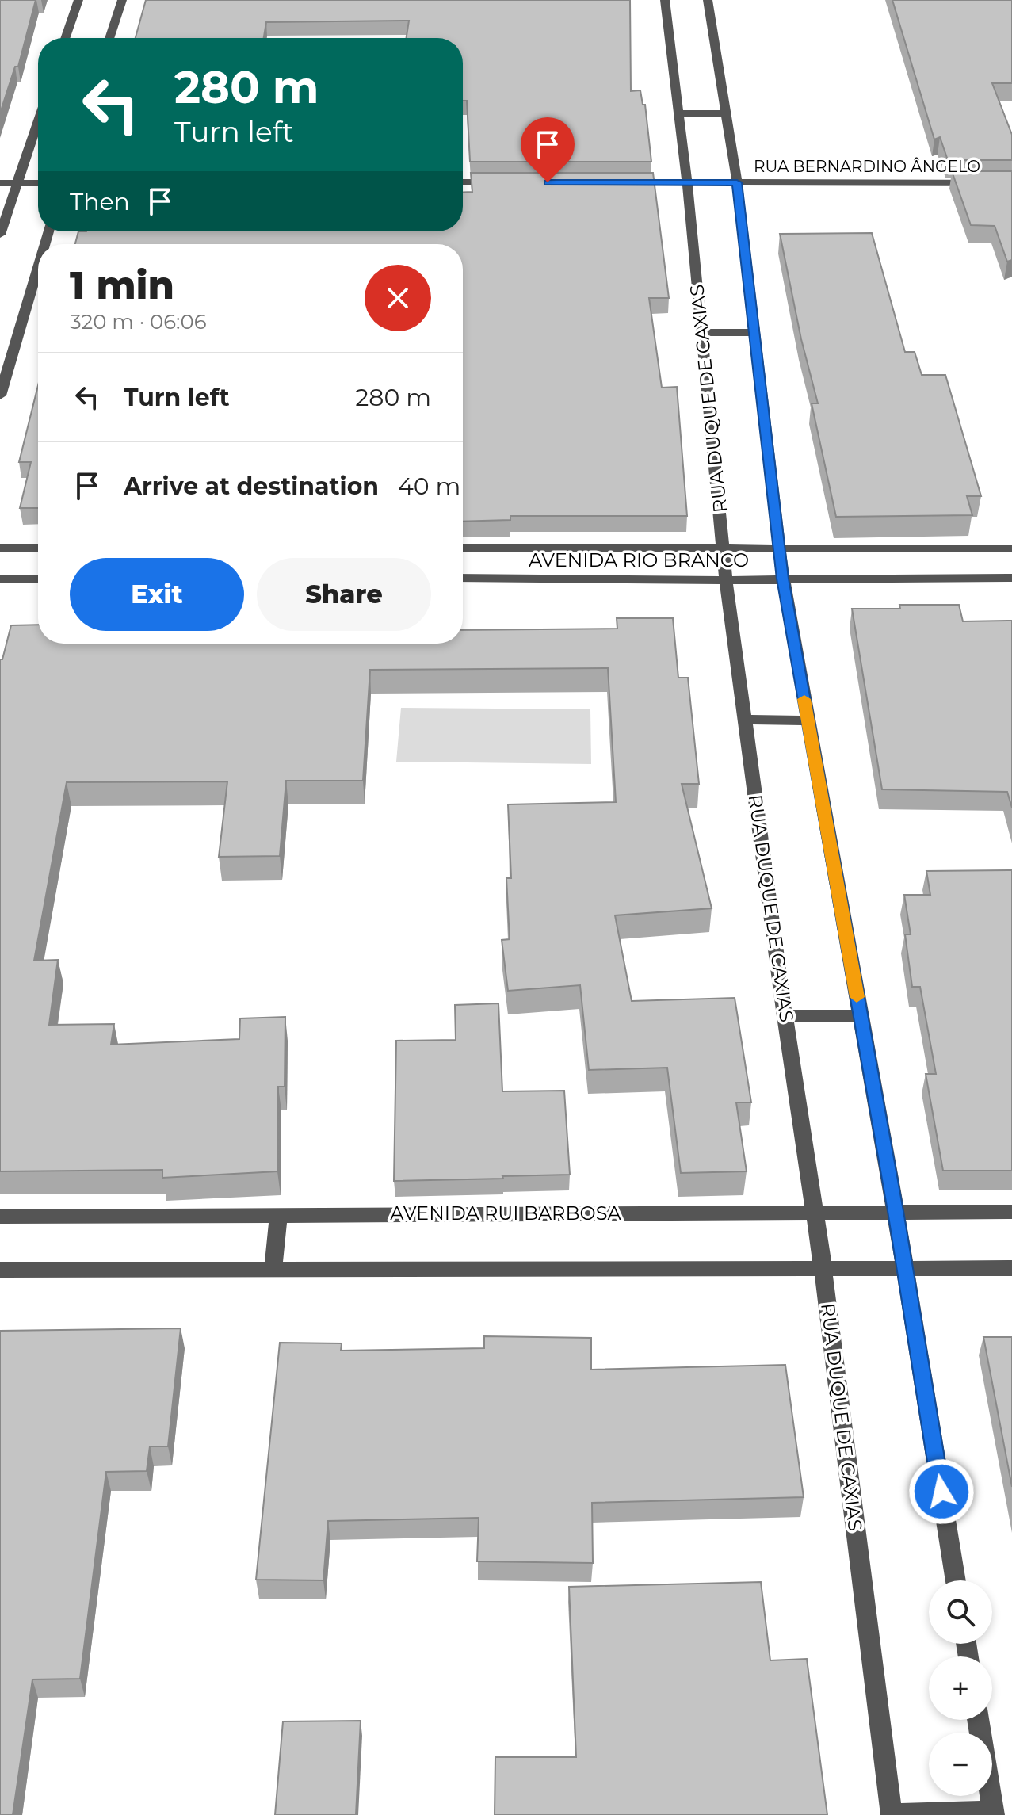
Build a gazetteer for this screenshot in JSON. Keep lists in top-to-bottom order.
{
  "streets": {
    "street": [
      "RUA BERNARDINO ÂNGELO",
      "RUA DUQUE DE CAXIAS",
      "AVENIDA RIO BRANCO",
      "AVENIDA RUI BARBOSA"
    ]
  },
  "crossings": [
    ["RUA BERNARDINO ÂNGELO", "RUA DUQUE DE CAXIAS"],
    ["RUA DUQUE DE CAXIAS", "AVENIDA RIO BRANCO"],
    ["RUA DUQUE DE CAXIAS", "AVENIDA RUI BARBOSA"]
  ],
  "page": {
    "turn": ["280 m", "Turn left"],
    "then": "Then",
    "heading": ["1 min", "320 m · 06:06"],
    "list": [
      {
        "name": "Turn left",
        "value": "280 m"
      },
      {
        "name": "Arrive at destination",
        "value": "40 m"
      }
    ],
    "buttons": ["Exit", "Share"],
    "map_buttons": ["+", "−"]
  }
}
